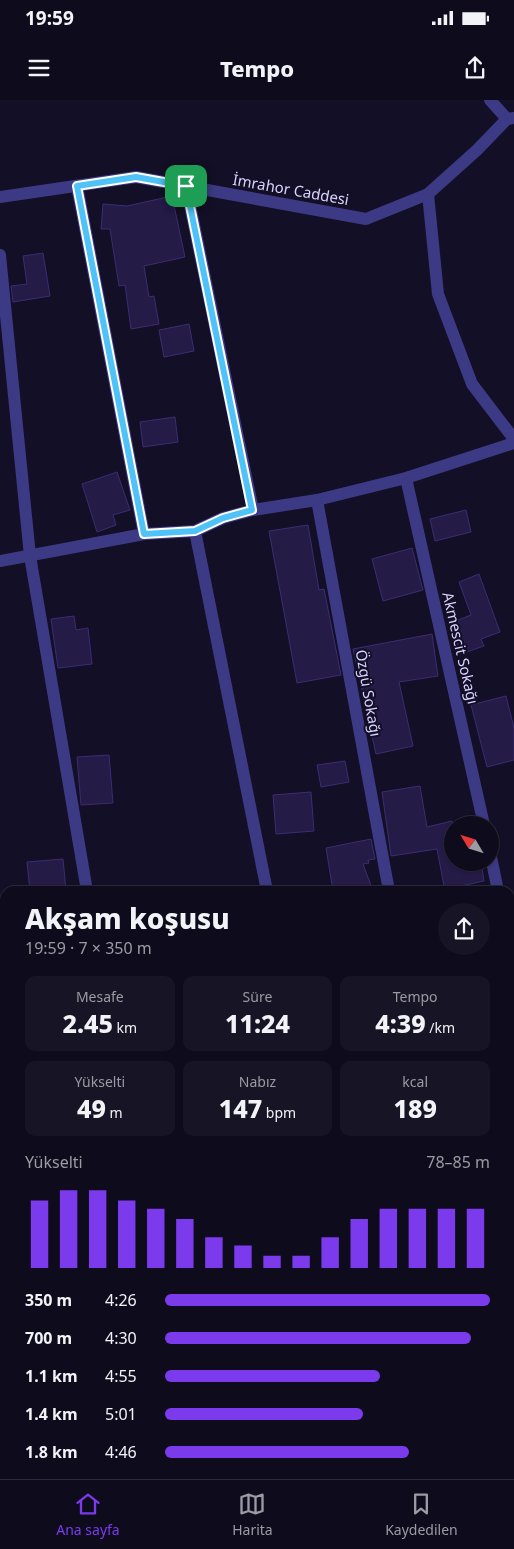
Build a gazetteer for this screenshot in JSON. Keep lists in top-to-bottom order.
{
  "streets": {
    "street": ["İmrahor Caddesi", "Akmescit Sokağı", "Özgü Sokağı"]
  },
  "north": "top left",
  "page": {
    "status": "19:59",
    "header": "Tempo",
    "heading": ["Akşam koşusu", "19:59 · 7 × 350 m"],
    "stats": [
      ["Mesafe", "2.45 km"],
      ["Süre", "11:24"],
      ["Tempo", "4:39 /km"],
      ["Yükselti", "49 m"],
      ["Nabız", "147 bpm"],
      ["kcal", "189"]
    ],
    "chart": ["Yükselti", "78–85 m"],
    "list": [
      {
        "name": "350 m",
        "note": "4:26"
      },
      {
        "name": "700 m",
        "note": "4:30"
      },
      {
        "name": "1.1 km",
        "note": "4:55"
      },
      {
        "name": "1.4 km",
        "note": "5:01"
      },
      {
        "name": "1.8 km",
        "note": "4:46"
      }
    ],
    "tabs": ["Ana sayfa", "Harita", "Kaydedilen"]
  }
}
